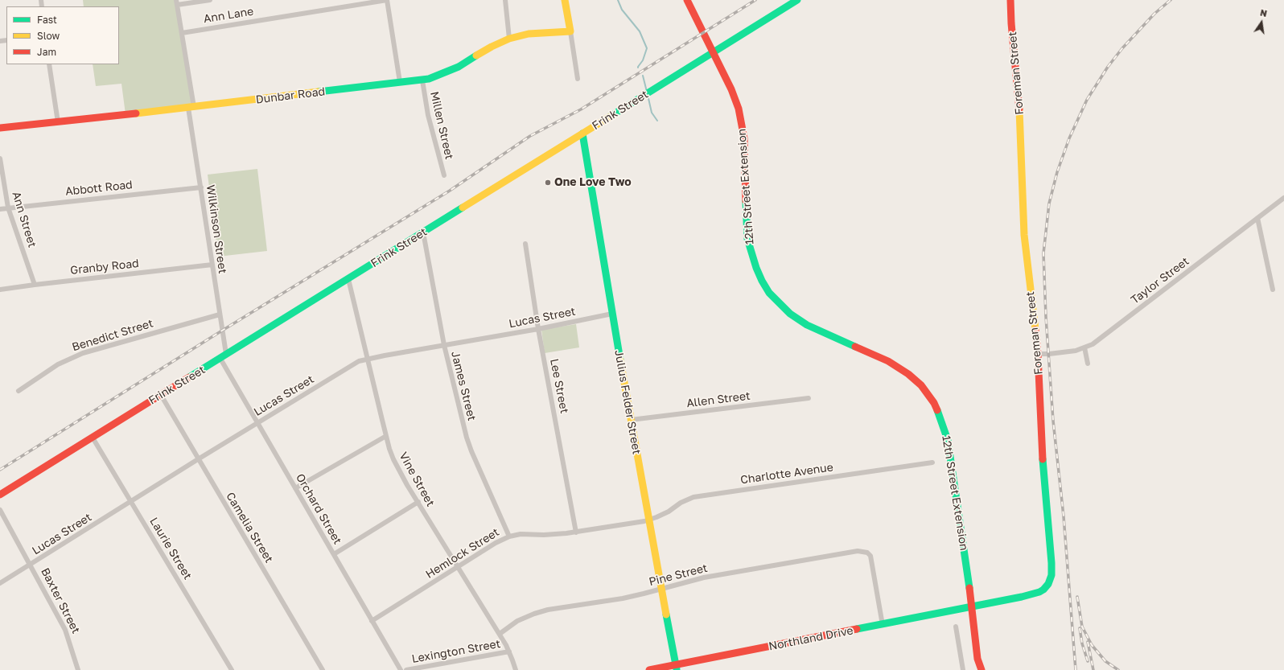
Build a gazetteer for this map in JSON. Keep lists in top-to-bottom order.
{
  "streets": {
    "street": [
      "Ann Lane",
      "Foreman Street",
      "Dunbar Road",
      "Frink Street",
      "Millen Street",
      "12th Street Extension",
      "Abbott Road",
      "Ann Street",
      "Wilkinson Street",
      "Granby Road",
      "Taylor Street",
      "Lucas Street",
      "Benedict Street",
      "James Street",
      "Lee Street",
      "Allen Street",
      "Julius Felder Street",
      "Charlotte Avenue",
      "Vine Street",
      "Orchard Street",
      "Camelia Street",
      "Laurie Street",
      "Hemlock Street",
      "Pine Street",
      "Baxter Street",
      "Northland Drive",
      "Lexington Street"
    ]
  },
  "crossings": [
    ["Ann Lane", "Dunbar Road"],
    ["Ann Lane", "Wilkinson Street"],
    ["Foreman Street", "12th Street Extension"],
    ["Foreman Street", "Taylor Street"],
    ["Foreman Street", "Northland Drive"],
    ["Dunbar Road", "Millen Street"],
    ["Dunbar Road", "Wilkinson Street"],
    ["Frink Street", "12th Street Extension"],
    ["Frink Street", "Wilkinson Street"],
    ["Frink Street", "James Street"],
    ["Frink Street", "Julius Felder Street"],
    ["Frink Street", "Vine Street"],
    ["Frink Street", "Orchard Street"],
    ["Frink Street", "Camelia Street"],
    ["Frink Street", "Laurie Street"],
    ["12th Street Extension", "Northland Drive"],
    ["Abbott Road", "Ann Street"],
    ["Abbott Road", "Wilkinson Street"],
    ["Ann Street", "Granby Road"],
    ["Wilkinson Street", "Granby Road"],
    ["Wilkinson Street", "Benedict Street"],
    ["Wilkinson Street", "Orchard Street"],
    ["Lucas Street", "James Street"],
    ["Lucas Street", "Lee Street"],
    ["Lucas Street", "Julius Felder Street"],
    ["Lucas Street", "Vine Street"],
    ["Lucas Street", "Orchard Street"],
    ["Lucas Street", "Camelia Street"],
    ["Lucas Street", "Laurie Street"],
    ["Lucas Street", "Baxter Street"],
    ["James Street", "Hemlock Street"],
    ["Lee Street", "Hemlock Street"],
    ["Allen Street", "Julius Felder Street"],
    ["Julius Felder Street", "Charlotte Avenue"],
    ["Julius Felder Street", "Hemlock Street"],
    ["Julius Felder Street", "Pine Street"],
    ["Julius Felder Street", "Northland Drive"],
    ["Charlotte Avenue", "Hemlock Street"],
    ["Vine Street", "Hemlock Street"],
    ["Vine Street", "Pine Street"],
    ["Vine Street", "Lexington Street"],
    ["Orchard Street", "Hemlock Street"],
    ["Pine Street", "Northland Drive"]
  ],
  "places": ["One Love Two"],
  "legend": ["Fast", "Slow", "Jam"],
  "north": "top"
}
